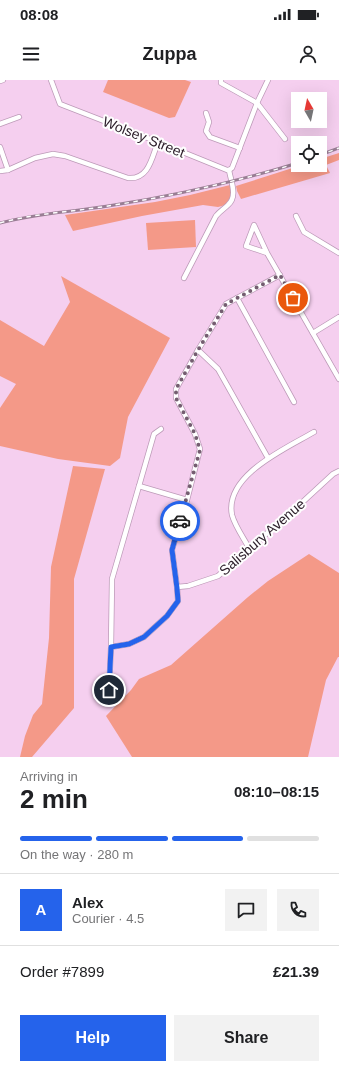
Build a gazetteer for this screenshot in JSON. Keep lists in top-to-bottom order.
{
  "streets": {
    "street": ["Wolsey Street", "Salisbury Avenue"]
  },
  "north": "top",
  "page": {
    "status": "08:08",
    "header": "Zuppa",
    "heading": ["2 min", "Arriving in", "08:10–08:15"],
    "panel": [
      "Alex",
      "Courier · 4.5",
      "Order #7899",
      "£21.39"
    ],
    "bar": "On the way · 280 m",
    "round": "A",
    "buttons": ["Help", "Share"]
  }
}
